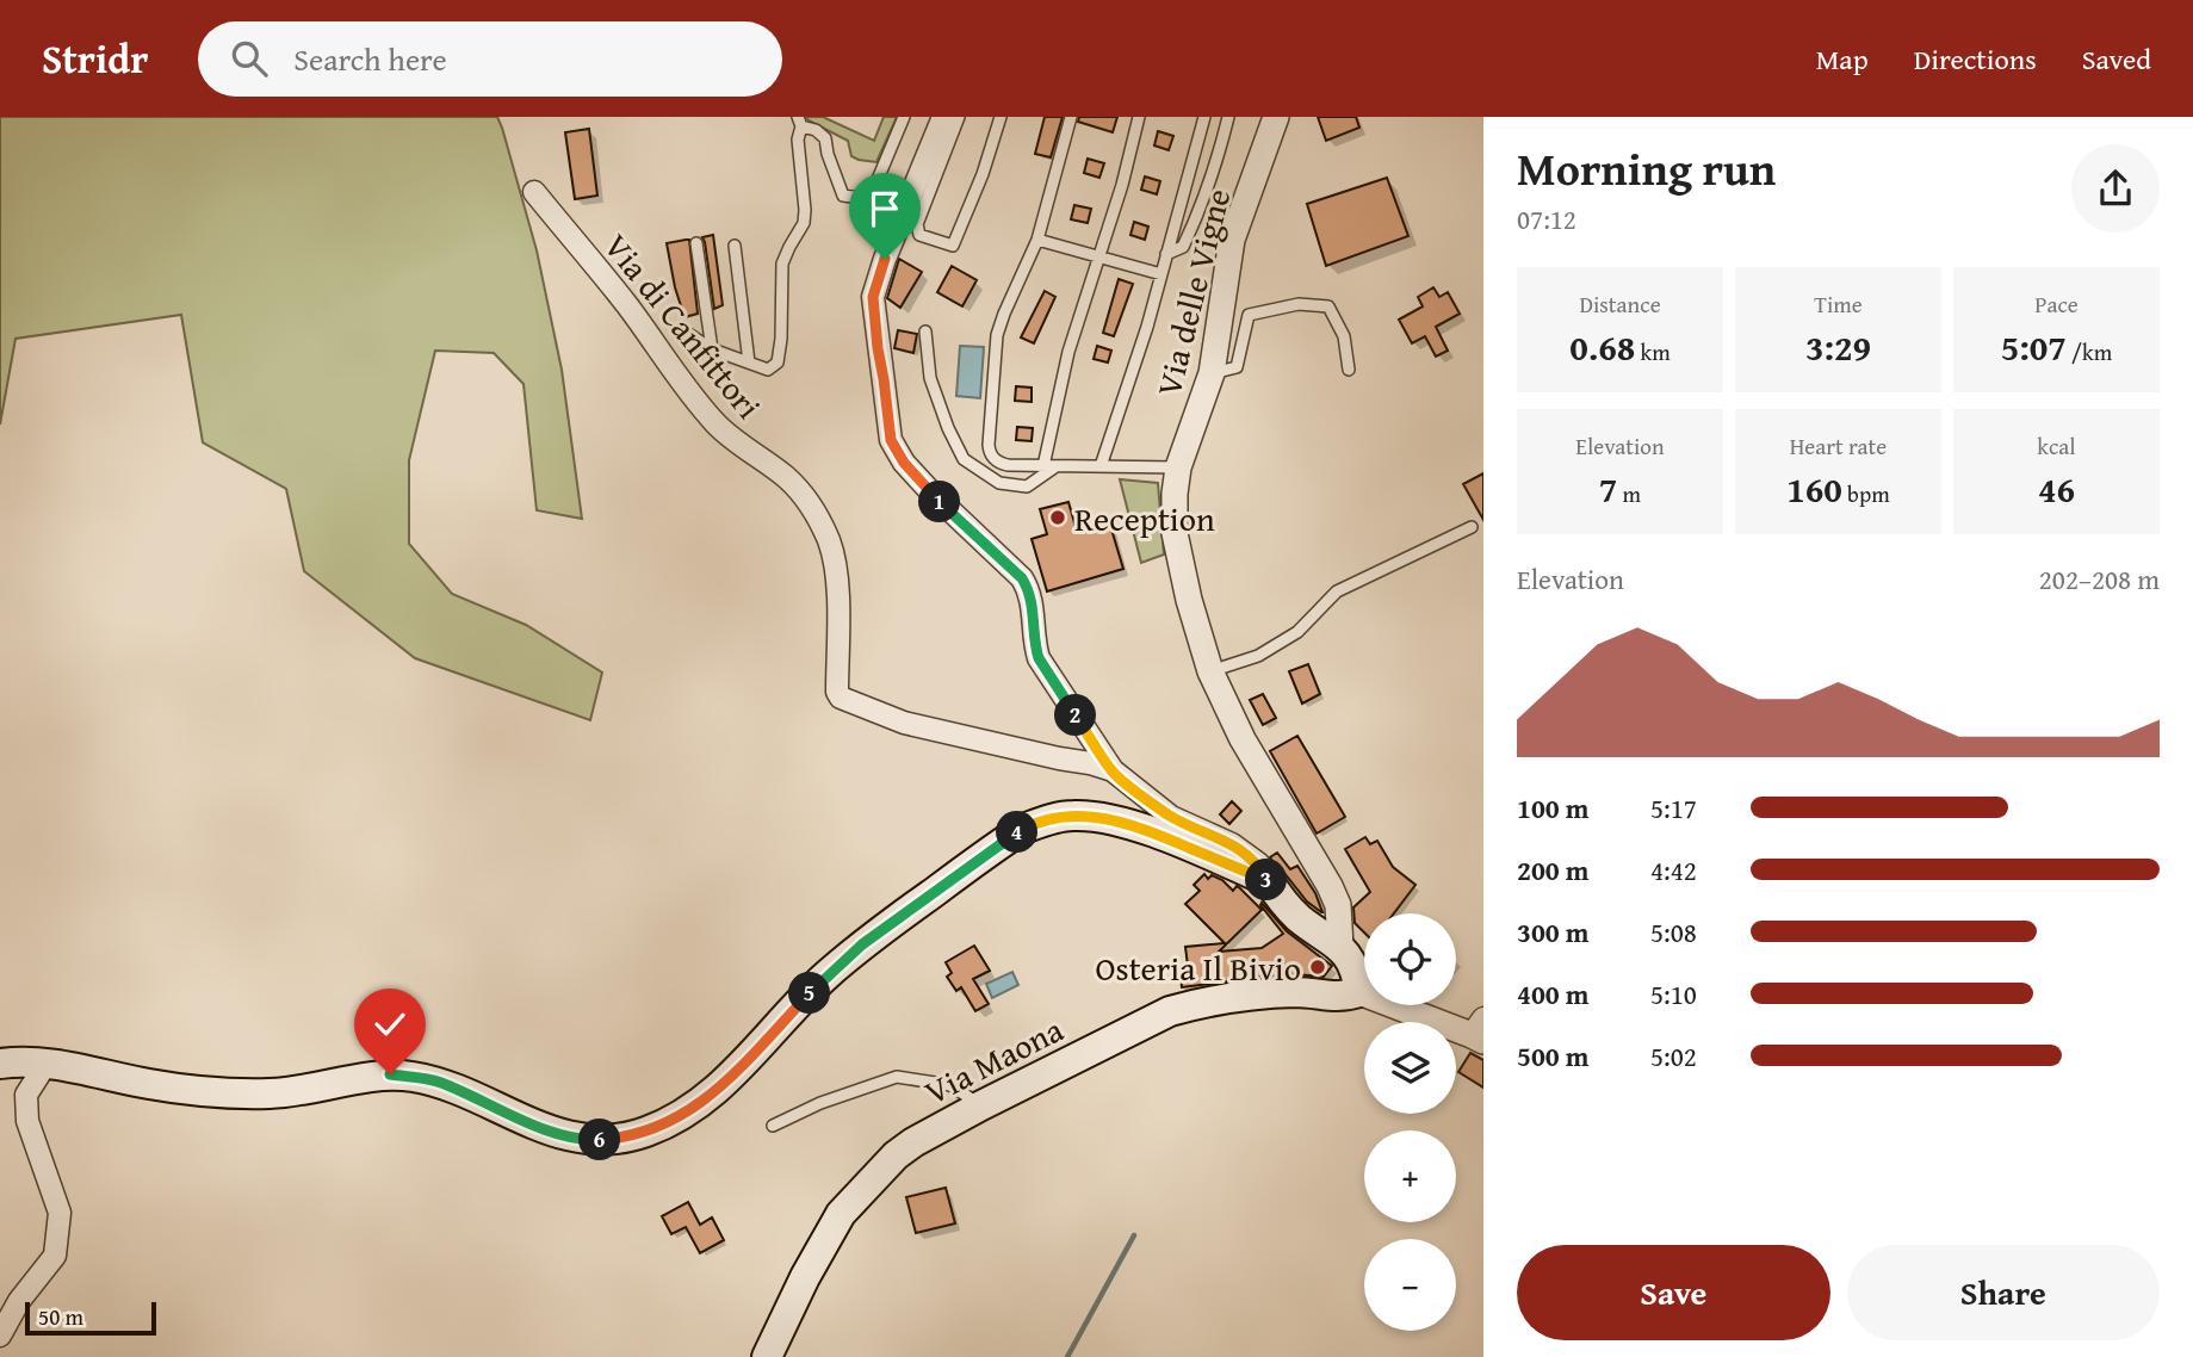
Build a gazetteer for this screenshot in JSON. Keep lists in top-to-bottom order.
{
  "streets": {
    "main road": ["Via Maona"],
    "street": ["Via delle Vigne", "Via di Canfittori"]
  },
  "places": ["Reception", "Osteria Il Bivio"],
  "scale_bar": "50 m",
  "page": {
    "header": "Stridr",
    "search": "Search here",
    "nav": ["Map", "Directions", "Saved"],
    "heading": ["Morning run", "07:12"],
    "stats": [
      ["Distance", "0.68 km"],
      ["Time", "3:29"],
      ["Pace", "5:07 /km"],
      ["Elevation", "7 m"],
      ["Heart rate", "160 bpm"],
      ["kcal", "46"]
    ],
    "pins": [
      "1",
      "2",
      "4",
      "3",
      "5",
      "6"
    ],
    "chart": ["Elevation", "202–208 m"],
    "list": [
      {
        "name": "100 m",
        "note": "5:17"
      },
      {
        "name": "200 m",
        "note": "4:42"
      },
      {
        "name": "300 m",
        "note": "5:08"
      },
      {
        "name": "400 m",
        "note": "5:10"
      },
      {
        "name": "500 m",
        "note": "5:02"
      }
    ],
    "map_buttons": ["+", "−"],
    "buttons": ["Save", "Share"],
    "scale": "50 m"
  }
}
